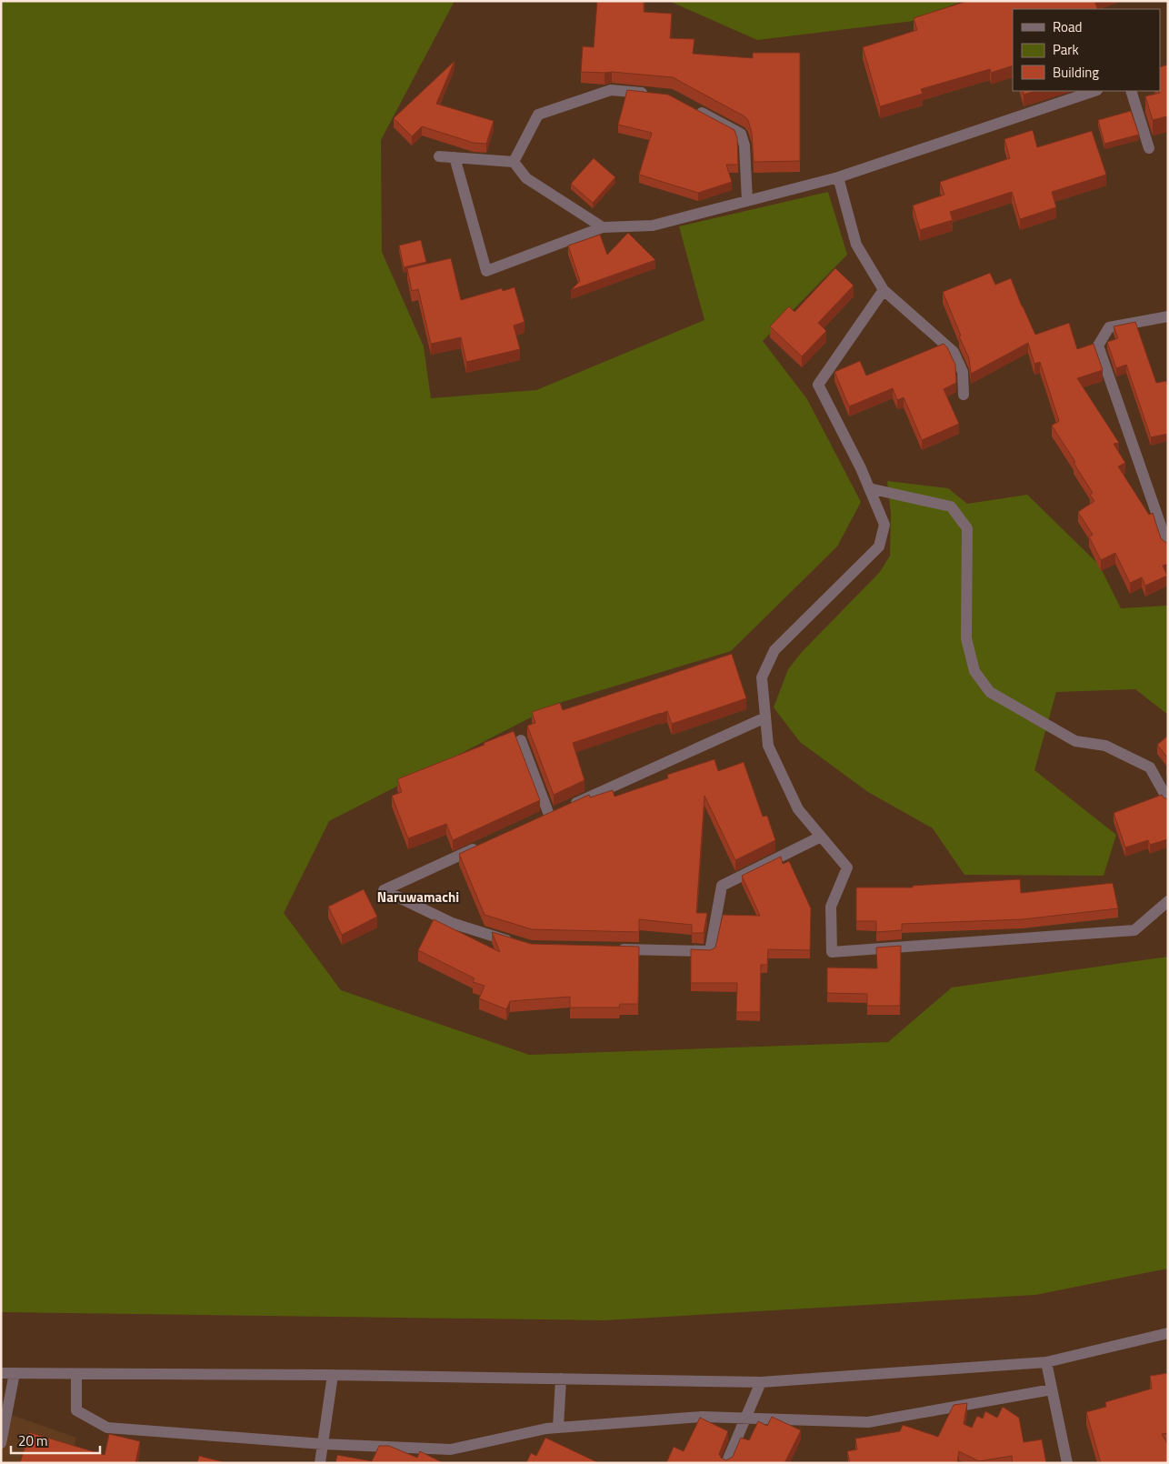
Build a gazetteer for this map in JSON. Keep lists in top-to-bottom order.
{
  "districts": ["Naruwamachi"],
  "legend": ["Road", "Park", "Building"],
  "scale_bar": "20 m"
}
